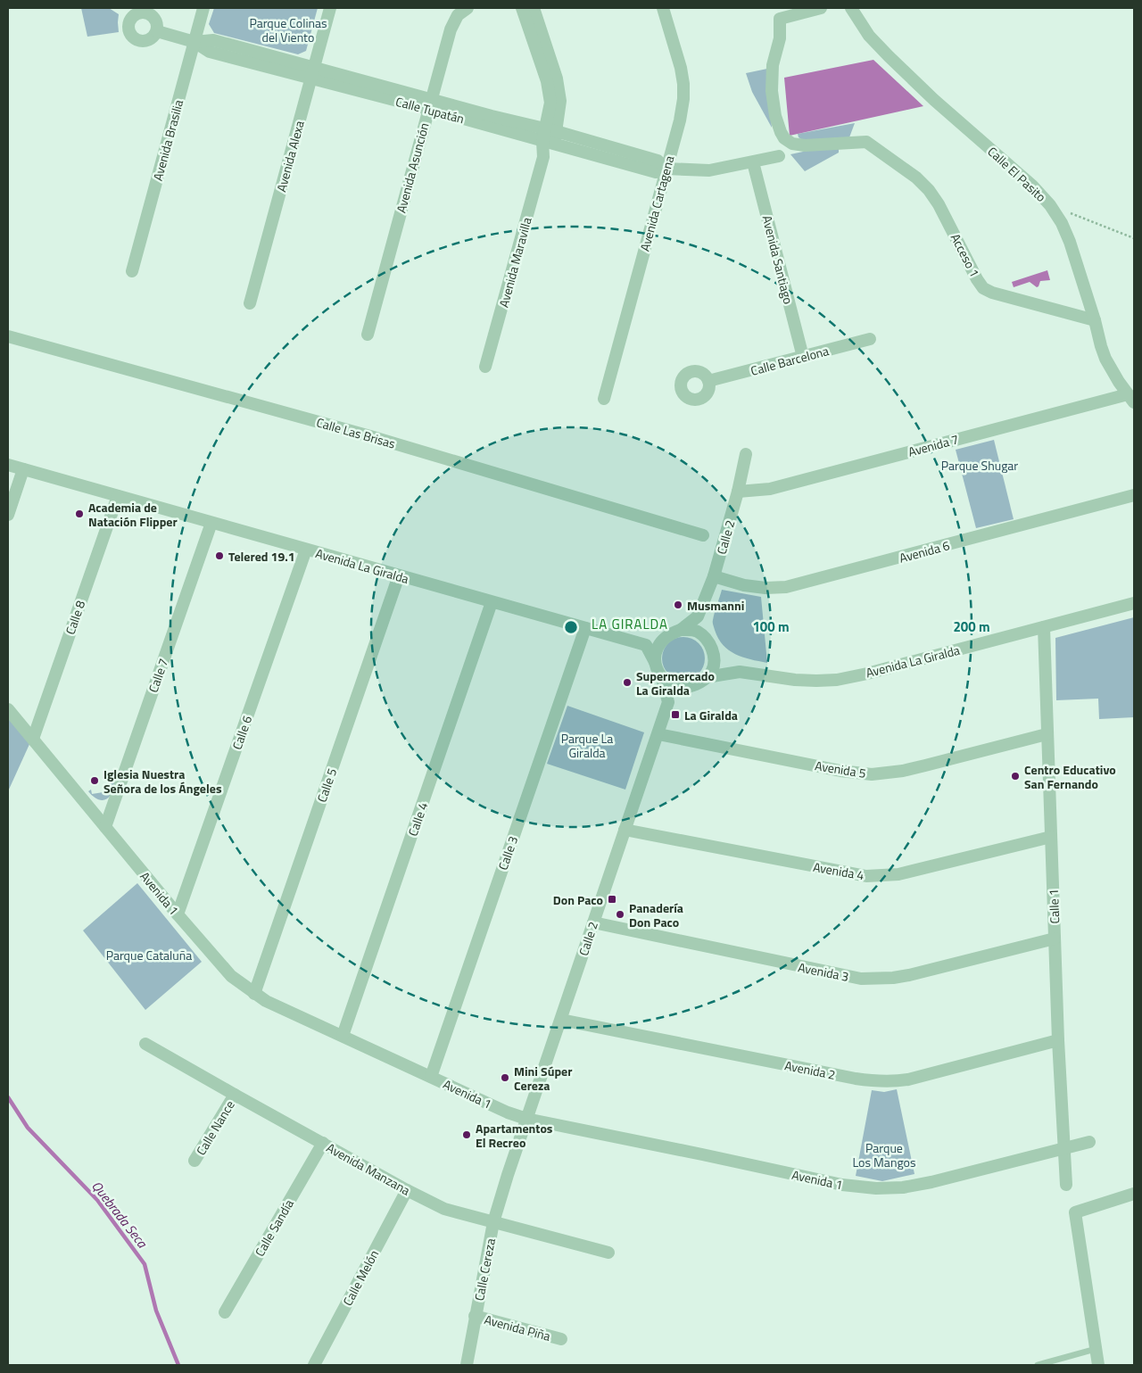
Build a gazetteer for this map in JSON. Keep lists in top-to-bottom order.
{
  "streets": {
    "street": [
      "Calle Tupatán",
      "Avenida Brasilia",
      "Avenida Alexa",
      "Avenida Asunción",
      "Calle El Pasito",
      "Avenida Cartagena",
      "Acceso 1",
      "Avenida Santiago",
      "Avenida Maravilla",
      "Calle Barcelona",
      "Calle Las Brisas",
      "Avenida 7",
      "Calle 2",
      "Avenida 6",
      "Avenida La Giralda",
      "Calle 8",
      "Calle 7",
      "Calle 6",
      "Avenida 5",
      "Calle 5",
      "Calle 4",
      "Calle 3",
      "Avenida 4",
      "Avenida 1",
      "Calle 1",
      "Avenida 3",
      "Avenida 2",
      "Calle Nance",
      "Avenida Manzana",
      "Calle Sandía",
      "Calle Cereza",
      "Calle Melón",
      "Avenida Piña"
    ]
  },
  "crossings": [
    ["Calle Tupatán", "Avenida Brasilia"],
    ["Calle Tupatán", "Avenida Alexa"],
    ["Calle Tupatán", "Avenida Asunción"],
    ["Calle Tupatán", "Avenida Cartagena"],
    ["Calle Tupatán", "Avenida Santiago"],
    ["Calle Tupatán", "Avenida Maravilla"],
    ["Calle El Pasito", "Acceso 1"],
    ["Calle El Pasito", "Avenida 7"],
    ["Avenida Santiago", "Calle Barcelona"],
    ["Avenida 7", "Calle 2"],
    ["Calle 2", "Avenida 6"],
    ["Calle 2", "Avenida 5"],
    ["Calle 2", "Avenida 4"],
    ["Calle 2", "Avenida 1"],
    ["Calle 2", "Avenida 3"],
    ["Calle 2", "Avenida 2"],
    ["Calle 2", "Calle Cereza"],
    ["Avenida La Giralda", "Calle 8"],
    ["Avenida La Giralda", "Calle 7"],
    ["Avenida La Giralda", "Calle 6"],
    ["Avenida La Giralda", "Calle 5"],
    ["Avenida La Giralda", "Calle 4"],
    ["Avenida La Giralda", "Calle 3"],
    ["Avenida La Giralda", "Calle 1"],
    ["Calle 8", "Avenida 1"],
    ["Calle 7", "Avenida 1"],
    ["Calle 6", "Avenida 1"],
    ["Avenida 5", "Calle 1"],
    ["Calle 5", "Avenida 1"],
    ["Calle 4", "Avenida 1"],
    ["Calle 3", "Avenida 1"],
    ["Avenida 4", "Calle 1"],
    ["Avenida 1", "Calle 1"],
    ["Calle 1", "Avenida 3"],
    ["Calle 1", "Avenida 2"],
    ["Calle Nance", "Avenida Manzana"],
    ["Avenida Manzana", "Calle Sandía"],
    ["Avenida Manzana", "Calle Cereza"],
    ["Avenida Manzana", "Calle Melón"],
    ["Calle Cereza", "Avenida Piña"]
  ],
  "districts": ["LA GIRALDA"],
  "water": ["Quebrada Seca"],
  "parks": [
    "Parque Colinas del Viento",
    "Parque Shugar",
    "Parque La Giralda",
    "Parque Cataluña",
    "Parque Los Mangos"
  ],
  "places": {
    "other": [
      "Academia de Natación Flipper",
      "Telered 19.1",
      "Musmanni",
      "Supermercado La Giralda",
      "Centro Educativo San Fernando",
      "Iglesia Nuestra Señora de los Ángeles",
      "Panadería Don Paco",
      "Mini Súper Cereza",
      "Apartamentos El Recreo"
    ],
    "transit": ["La Giralda", "Don Paco"]
  },
  "rings": ["100 m", "200 m"]
}
